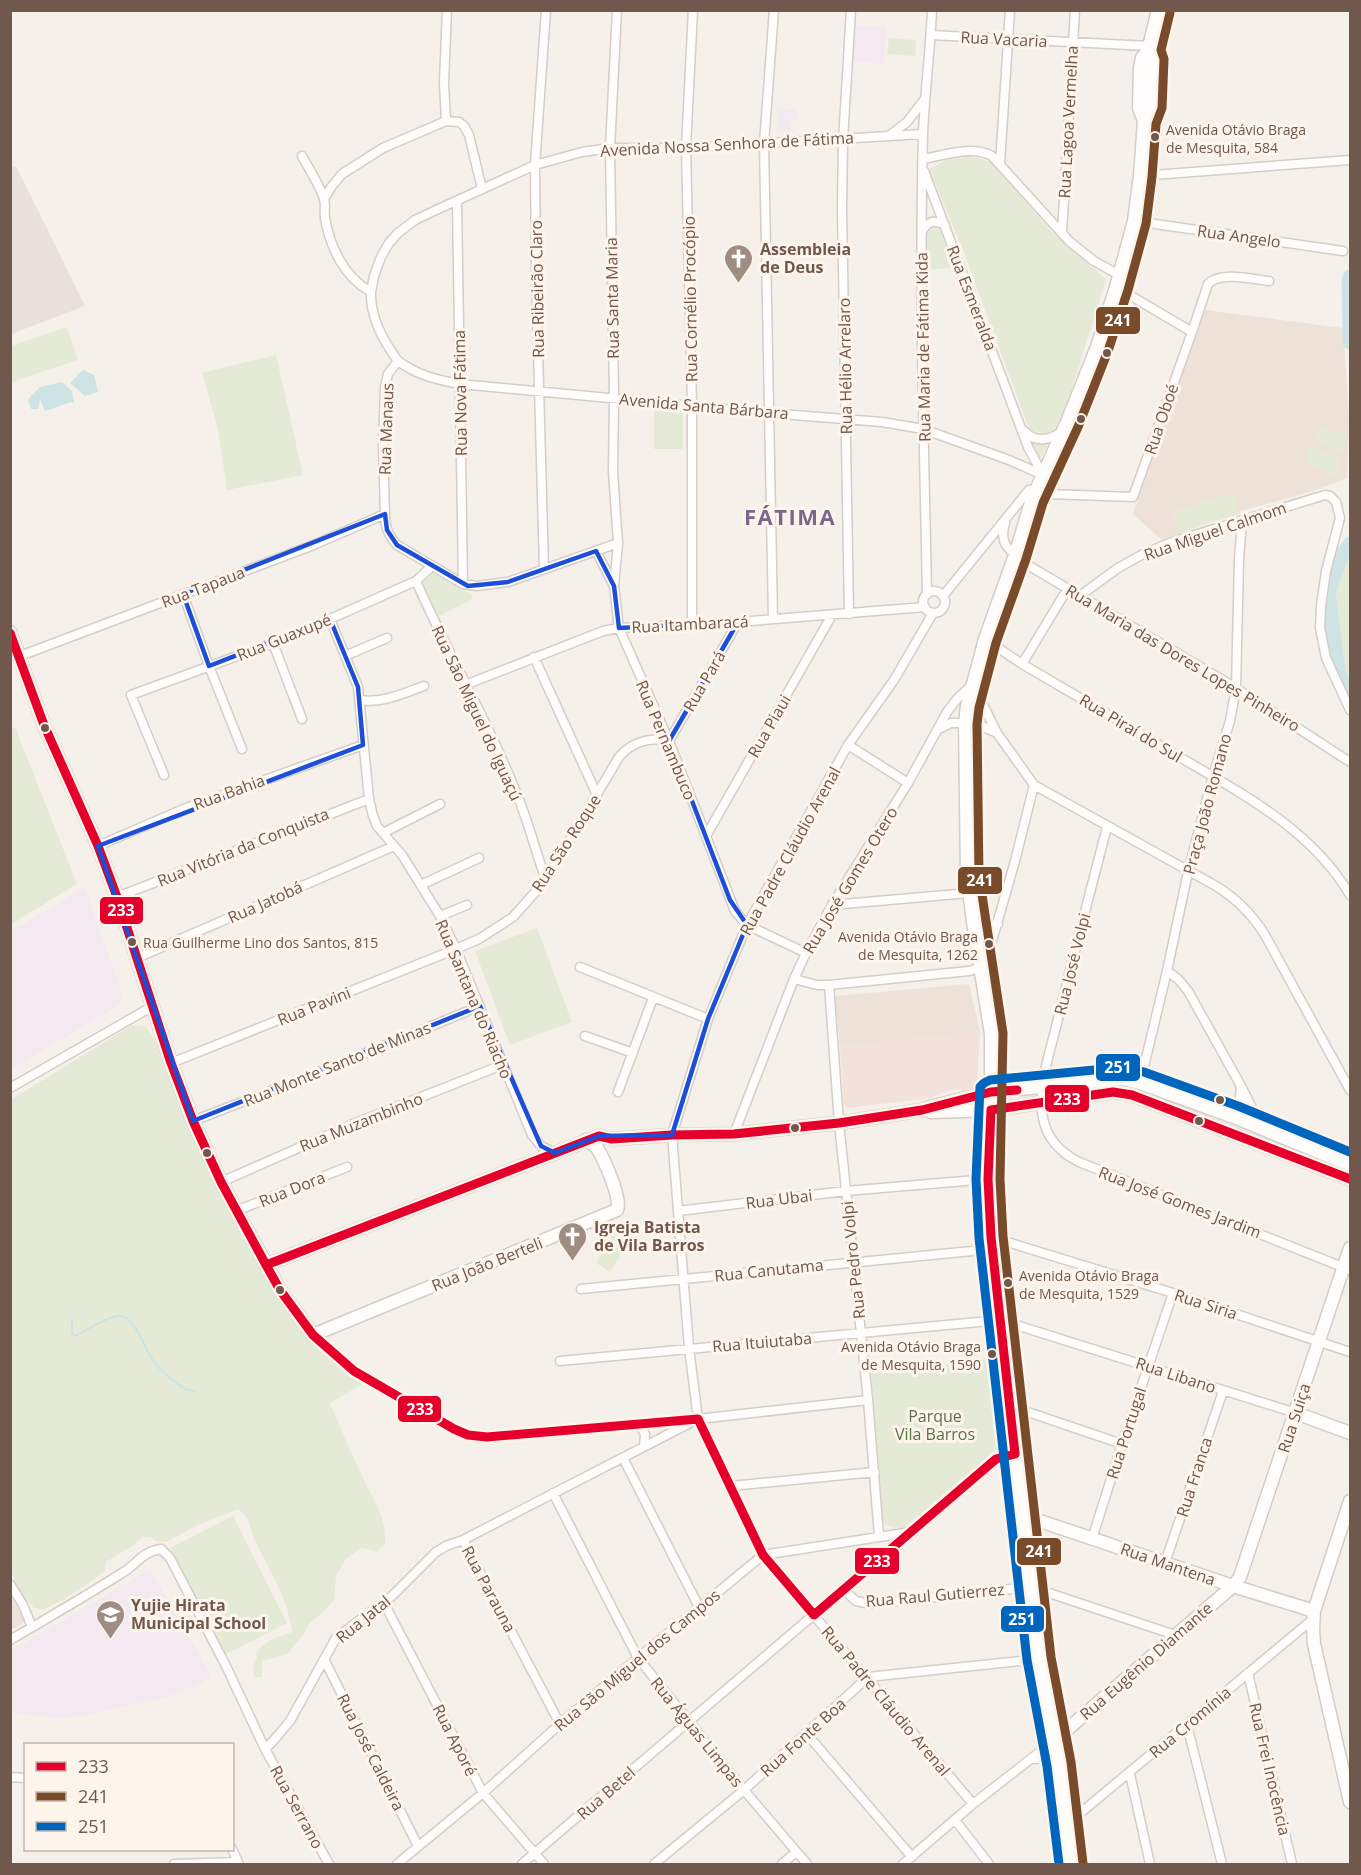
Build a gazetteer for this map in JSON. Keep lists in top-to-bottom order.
{
  "streets": {
    "street": [
      "Rua Vacaria",
      "Rua Lagoa Vermelha",
      "Avenida Nossa Senhora de Fátima",
      "Rua Angelo",
      "Rua Ribeirão Claro",
      "Rua Santa Maria",
      "Rua Esmeralda",
      "Rua Cornélio Procópio",
      "Rua Maria de Fátima Kida",
      "Rua Hélio Arrelaro",
      "Rua Nova Fátima",
      "Avenida Santa Bárbara",
      "Rua Oboé",
      "Rua Manaus",
      "Rua Miguel Calmom",
      "Rua Tapaua",
      "Rua Itambaracá",
      "Rua Guaxupé",
      "Rua Maria das Dores Lopes Pinheiro",
      "Rua Pará",
      "Rua São Miguel do Iguaçú",
      "Rua Piaui",
      "Rua Piraí do Sul",
      "Rua Pernambuco",
      "Rua Bahia",
      "Praça João Romano",
      "Rua São Roque",
      "Rua Vitória da Conquista",
      "Rua Padre Cláudio Arenal",
      "Rua José Gomes Otero",
      "Rua Jatobá",
      "Rua José Volpi",
      "Rua Santana do Riacho",
      "Rua Pavini",
      "Rua Monte Santo de Minas",
      "Rua Muzambinho",
      "Rua Dora",
      "Rua Ubai",
      "Rua José Gomes Jardim",
      "Rua Pedro Volpi",
      "Rua João Berteli",
      "Rua Canutama",
      "Rua Siria",
      "Rua Ituiutaba",
      "Rua Libano",
      "Rua Suiça",
      "Rua Portugal",
      "Rua Franca",
      "Rua Mantena",
      "Rua Parauna",
      "Rua Raul Gutierrez",
      "Rua Jatal",
      "Rua São Miguel dos Campos",
      "Rua Eugênio Diamante",
      "Rua Cromínia",
      "Rua Águas Limpas",
      "Rua Fonte Boa",
      "Rua Aporé",
      "Rua José Caldeira",
      "Rua Frei Inocência",
      "Rua Betel",
      "Rua Serrano"
    ]
  },
  "crossings": [
    ["Rua Vacaria", "Rua Lagoa Vermelha"],
    ["Rua Vacaria", "Rua Maria de Fátima Kida"],
    ["Avenida Nossa Senhora de Fátima", "Rua Ribeirão Claro"],
    ["Avenida Nossa Senhora de Fátima", "Rua Santa Maria"],
    ["Avenida Nossa Senhora de Fátima", "Rua Cornélio Procópio"],
    ["Avenida Nossa Senhora de Fátima", "Rua Maria de Fátima Kida"],
    ["Avenida Nossa Senhora de Fátima", "Rua Hélio Arrelaro"],
    ["Avenida Nossa Senhora de Fátima", "Rua Nova Fátima"],
    ["Avenida Nossa Senhora de Fátima", "Rua Manaus"],
    ["Rua Ribeirão Claro", "Avenida Santa Bárbara"],
    ["Rua Santa Maria", "Avenida Santa Bárbara"],
    ["Rua Santa Maria", "Rua Pernambuco"],
    ["Rua Esmeralda", "Rua Maria de Fátima Kida"],
    ["Rua Esmeralda", "Avenida Santa Bárbara"],
    ["Rua Cornélio Procópio", "Avenida Santa Bárbara"],
    ["Rua Cornélio Procópio", "Rua Itambaracá"],
    ["Rua Maria de Fátima Kida", "Avenida Santa Bárbara"],
    ["Rua Maria de Fátima Kida", "Rua Itambaracá"],
    ["Rua Maria de Fátima Kida", "Rua Padre Cláudio Arenal"],
    ["Rua Hélio Arrelaro", "Avenida Santa Bárbara"],
    ["Rua Hélio Arrelaro", "Rua Itambaracá"],
    ["Rua Nova Fátima", "Avenida Santa Bárbara"],
    ["Rua Nova Fátima", "Rua Manaus"],
    ["Avenida Santa Bárbara", "Rua Manaus"],
    ["Rua Manaus", "Rua Tapaua"],
    ["Rua Manaus", "Rua Guaxupé"],
    ["Rua Miguel Calmom", "Rua Maria das Dores Lopes Pinheiro"],
    ["Rua Miguel Calmom", "Praça João Romano"],
    ["Rua Itambaracá", "Rua Pará"],
    ["Rua Itambaracá", "Rua São Miguel do Iguaçú"],
    ["Rua Itambaracá", "Rua Piaui"],
    ["Rua Itambaracá", "Rua Pernambuco"],
    ["Rua Itambaracá", "Rua Padre Cláudio Arenal"],
    ["Rua Guaxupé", "Rua São Miguel do Iguaçú"],
    ["Rua Guaxupé", "Rua Santana do Riacho"],
    ["Rua Maria das Dores Lopes Pinheiro", "Praça João Romano"],
    ["Rua Pará", "Rua Pernambuco"],
    ["Rua Pará", "Rua São Roque"],
    ["Rua São Miguel do Iguaçú", "Rua São Roque"],
    ["Rua Piaui", "Rua Pernambuco"],
    ["Rua Piraí do Sul", "Praça João Romano"],
    ["Rua Pernambuco", "Rua São Roque"],
    ["Rua Pernambuco", "Rua Padre Cláudio Arenal"],
    ["Rua Bahia", "Rua Santana do Riacho"],
    ["Rua São Roque", "Rua Santana do Riacho"],
    ["Rua São Roque", "Rua Pavini"],
    ["Rua Vitória da Conquista", "Rua Santana do Riacho"],
    ["Rua Padre Cláudio Arenal", "Rua Ubai"],
    ["Rua Padre Cláudio Arenal", "Rua Canutama"],
    ["Rua Padre Cláudio Arenal", "Rua Ituiutaba"],
    ["Rua Padre Cláudio Arenal", "Rua Parauna"],
    ["Rua Padre Cláudio Arenal", "Rua São Miguel dos Campos"],
    ["Rua Padre Cláudio Arenal", "Rua Eugênio Diamante"],
    ["Rua Padre Cláudio Arenal", "Rua Fonte Boa"],
    ["Rua Padre Cláudio Arenal", "Rua Betel"],
    ["Rua Jatobá", "Rua Santana do Riacho"],
    ["Rua José Volpi", "Rua José Gomes Jardim"],
    ["Rua Santana do Riacho", "Rua Pavini"],
    ["Rua Santana do Riacho", "Rua Monte Santo de Minas"],
    ["Rua Santana do Riacho", "Rua Muzambinho"],
    ["Rua Ubai", "Rua Pedro Volpi"],
    ["Rua José Gomes Jardim", "Rua Suiça"],
    ["Rua Pedro Volpi", "Rua Canutama"],
    ["Rua Pedro Volpi", "Rua Ituiutaba"],
    ["Rua Pedro Volpi", "Rua São Miguel dos Campos"],
    ["Rua Canutama", "Rua Siria"],
    ["Rua Siria", "Rua Suiça"],
    ["Rua Siria", "Rua Portugal"],
    ["Rua Ituiutaba", "Rua Libano"],
    ["Rua Libano", "Rua Suiça"],
    ["Rua Libano", "Rua Portugal"],
    ["Rua Libano", "Rua Franca"],
    ["Rua Suiça", "Rua Mantena"],
    ["Rua Suiça", "Rua Eugênio Diamante"],
    ["Rua Portugal", "Rua Mantena"],
    ["Rua Franca", "Rua Mantena"],
    ["Rua Mantena", "Rua Eugênio Diamante"],
    ["Rua Mantena", "Rua Cromínia"],
    ["Rua Parauna", "Rua Jatal"],
    ["Rua Parauna", "Rua São Miguel dos Campos"],
    ["Rua Parauna", "Rua Águas Limpas"],
    ["Rua Raul Gutierrez", "Rua Betel"],
    ["Rua Jatal", "Rua Aporé"],
    ["Rua Jatal", "Rua José Caldeira"],
    ["Rua Jatal", "Rua Serrano"],
    ["Rua São Miguel dos Campos", "Rua Águas Limpas"],
    ["Rua São Miguel dos Campos", "Rua Aporé"],
    ["Rua São Miguel dos Campos", "Rua José Caldeira"],
    ["Rua São Miguel dos Campos", "Rua Betel"],
    ["Rua Cromínia", "Rua Frei Inocência"],
    ["Rua Águas Limpas", "Rua Fonte Boa"],
    ["Rua Águas Limpas", "Rua Betel"],
    ["Rua Aporé", "Rua Betel"]
  ],
  "districts": ["FÁTIMA"],
  "parks": ["Parque Vila Barros"],
  "places": {
    "other": [
      "Avenida Otávio Braga de Mesquita, 584",
      "Rua Guilherme Lino dos Santos, 815",
      "Avenida Otávio Braga de Mesquita, 1262",
      "Avenida Otávio Braga de Mesquita, 1529",
      "Avenida Otávio Braga de Mesquita, 1590"
    ],
    "church": ["Assembleia de Deus", "Igreja Batista de Vila Barros"],
    "school or university": ["Yujie Hirata Municipal School"]
  },
  "lines": ["transit line 241", "transit line 233", "transit line 251"],
  "legend": ["233", "241", "251"]
}
